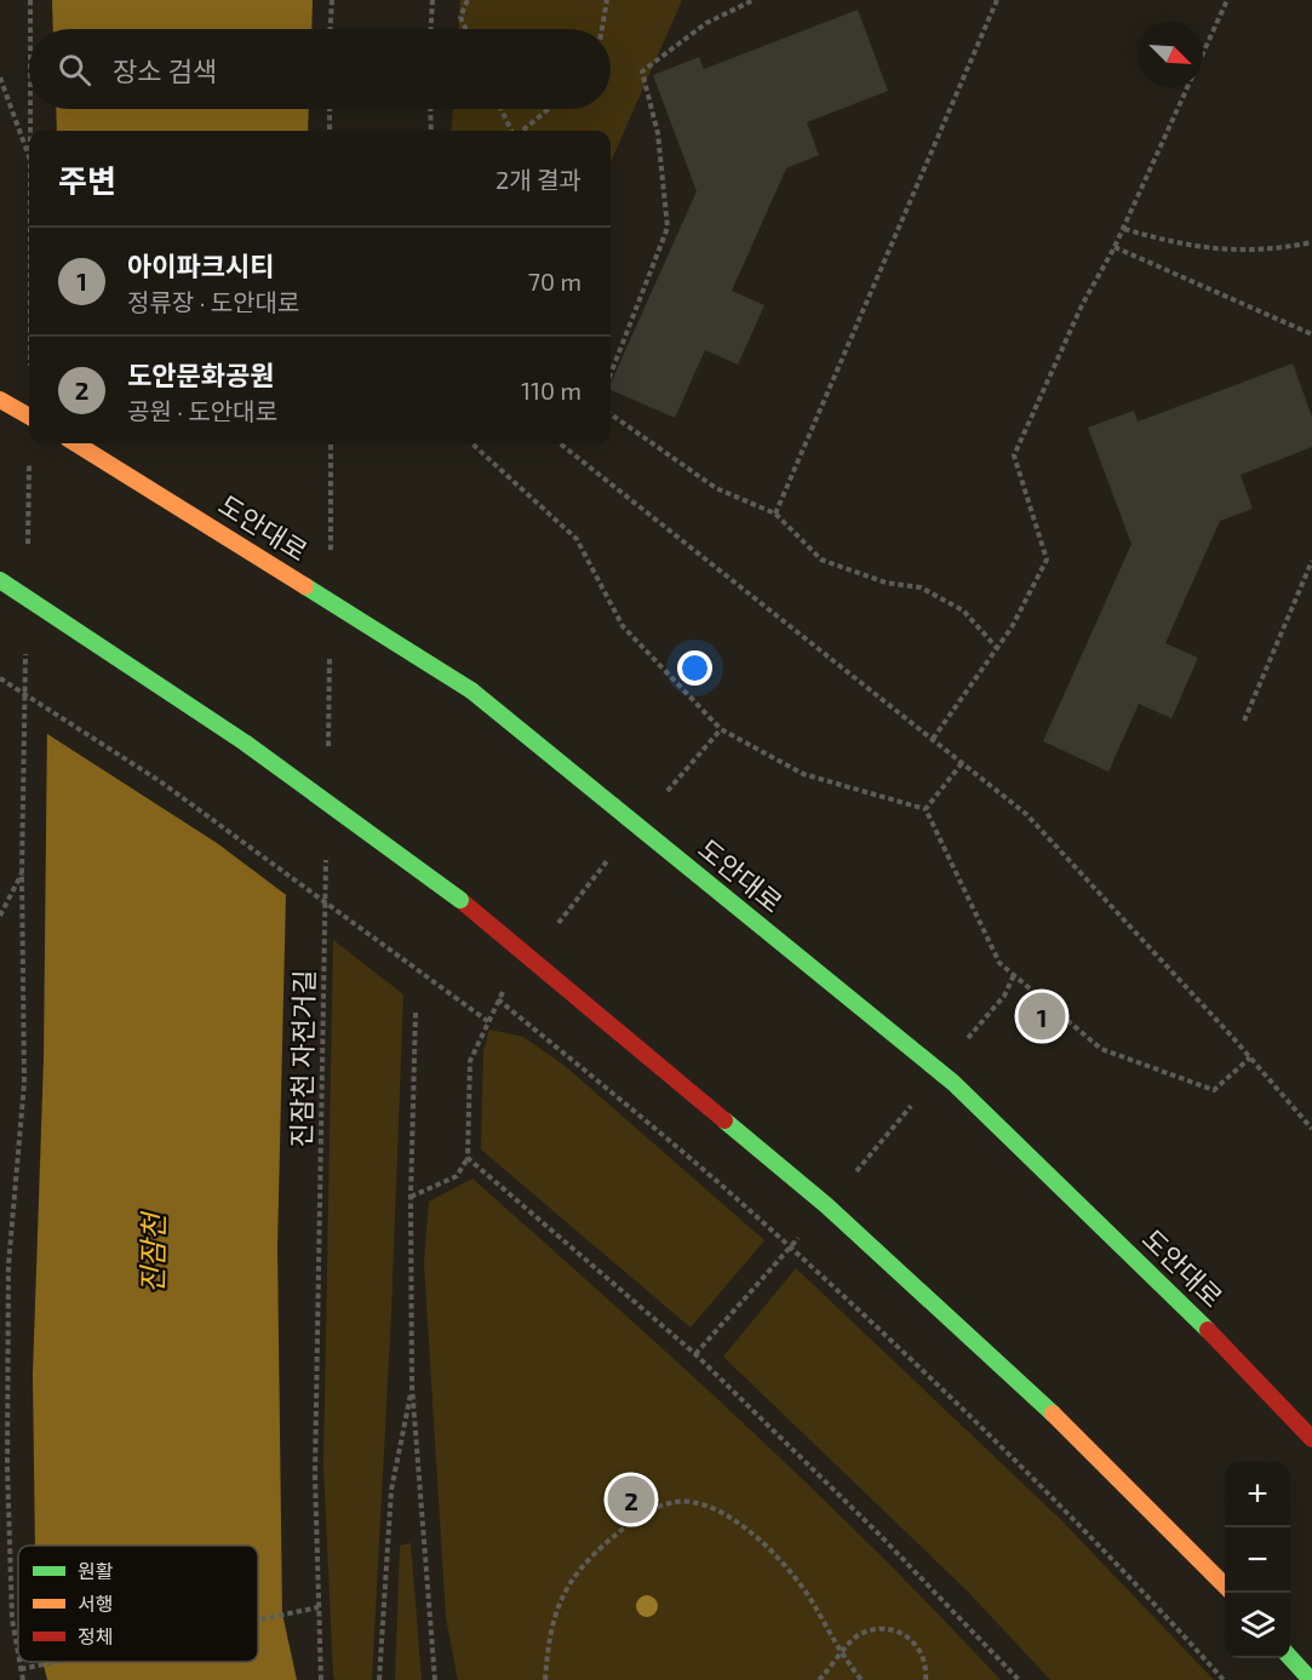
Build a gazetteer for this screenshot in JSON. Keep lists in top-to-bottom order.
{
  "streets": {
    "main road": ["도안대로"],
    "path": ["진잠천 자전거길"]
  },
  "water": ["진잠천"],
  "legend": ["원활", "서행", "정체"],
  "north": "bottom right",
  "page": {
    "search": "장소 검색",
    "heading": ["주변", "2개 결과"],
    "list": [
      {
        "mark": "1",
        "name": "아이파크시티",
        "note": "정류장 · 도안대로",
        "value": "70 m"
      },
      {
        "mark": "2",
        "name": "도안문화공원",
        "note": "공원 · 도안대로",
        "value": "110 m"
      }
    ],
    "pins": ["1", "2"],
    "map_buttons": ["+", "−"]
  }
}
